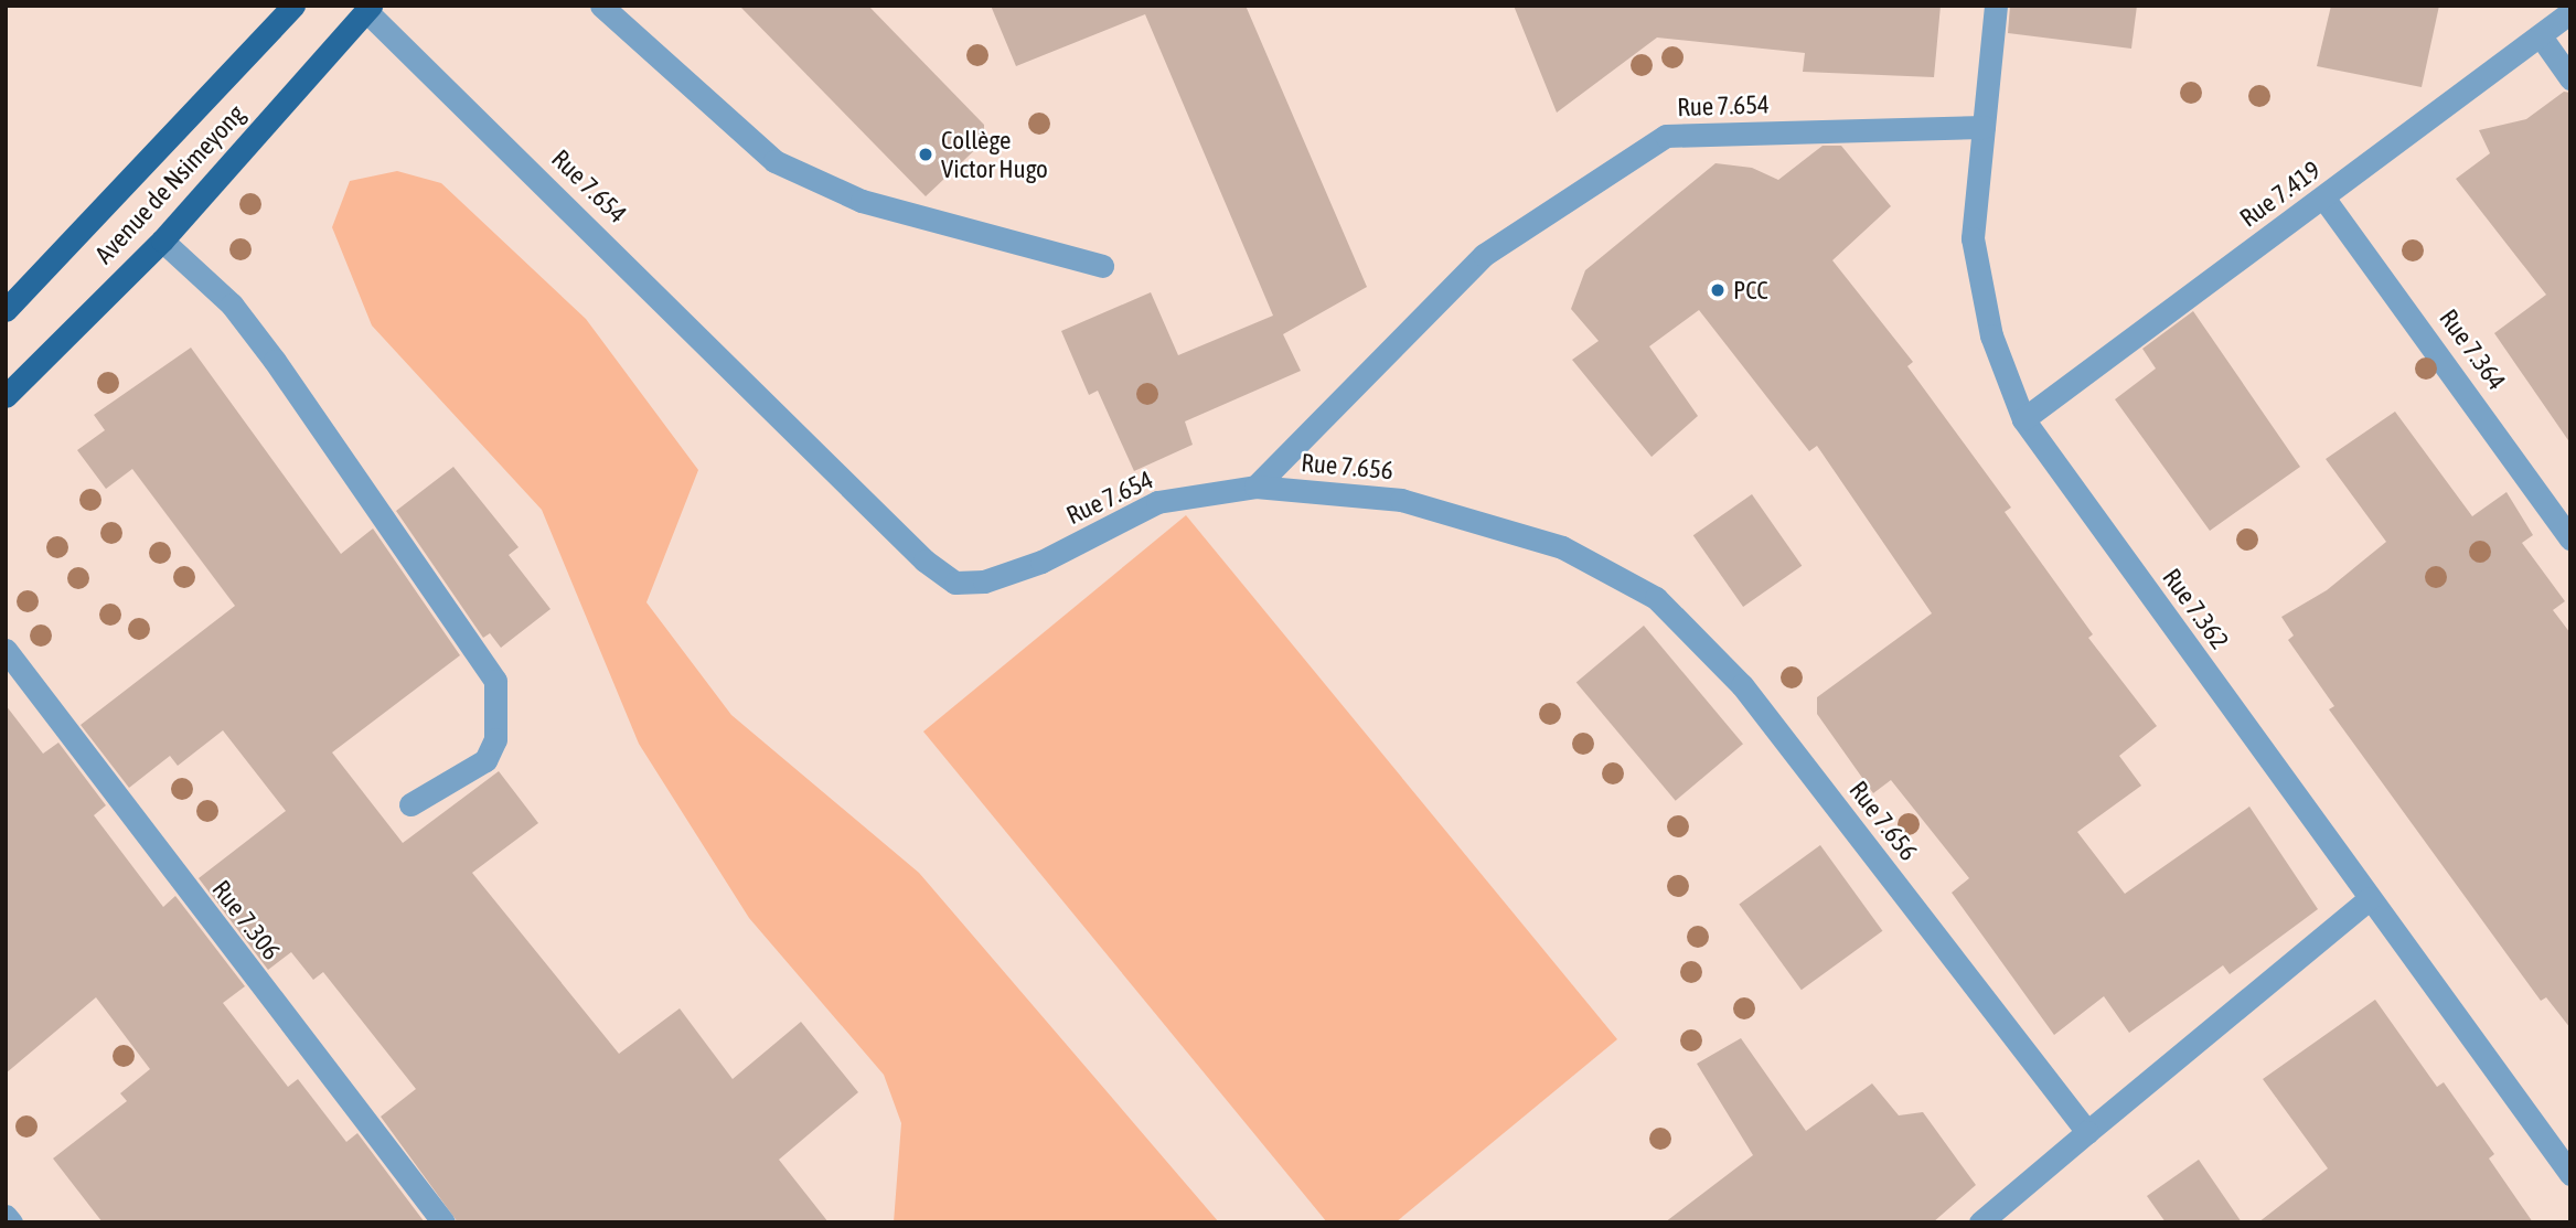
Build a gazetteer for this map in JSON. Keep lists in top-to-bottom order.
{
  "streets": {
    "main road": ["Avenue de Nsimeyong"],
    "street": [
      "Rue 7.654",
      "Rue 7.419",
      "Rue 7.364",
      "Rue 7.656",
      "Rue 7.362",
      "Rue 7.306"
    ]
  },
  "crossings": [
    ["Rue 7.654", "Avenue de Nsimeyong"],
    ["Rue 7.654", "Rue 7.656"],
    ["Rue 7.654", "Rue 7.362"],
    ["Rue 7.419", "Rue 7.364"],
    ["Rue 7.419", "Rue 7.362"]
  ],
  "places": ["Collège Victor Hugo", "PCC"]
}
